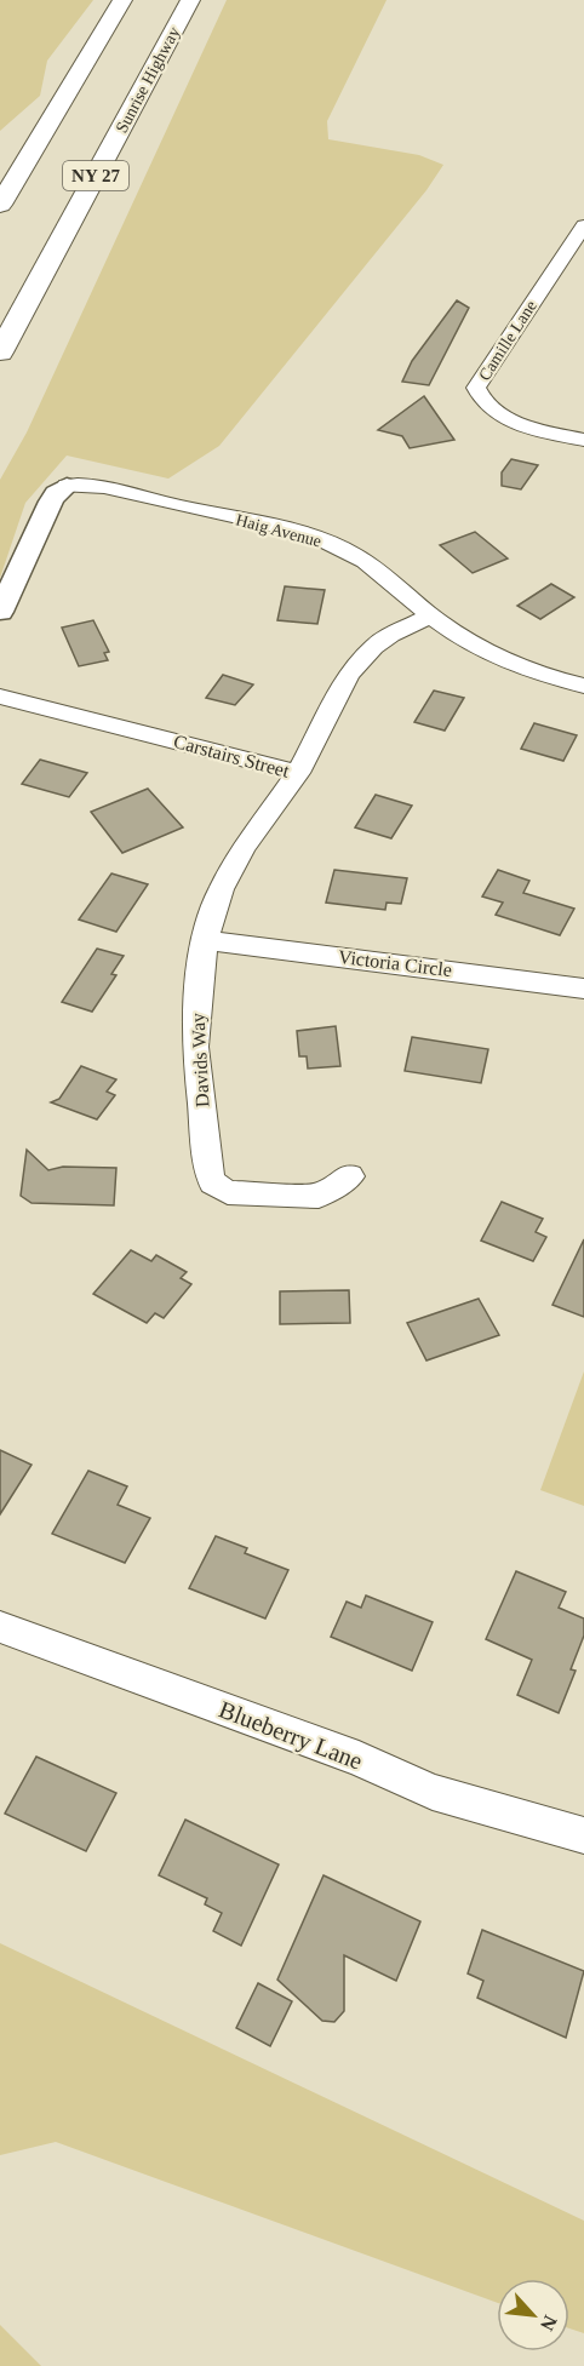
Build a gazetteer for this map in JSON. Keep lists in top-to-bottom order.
{
  "streets": {
    "highway": ["Sunrise Highway", "NY 27"],
    "street": [
      "Camille Lane",
      "Haig Avenue",
      "Carstairs Street",
      "Victoria Circle",
      "Davids Way",
      "Blueberry Lane"
    ]
  },
  "crossings": [
    ["Haig Avenue", "Carstairs Street"],
    ["Carstairs Street", "Davids Way"],
    ["Victoria Circle", "Davids Way"]
  ],
  "north": "bottom right"
}
